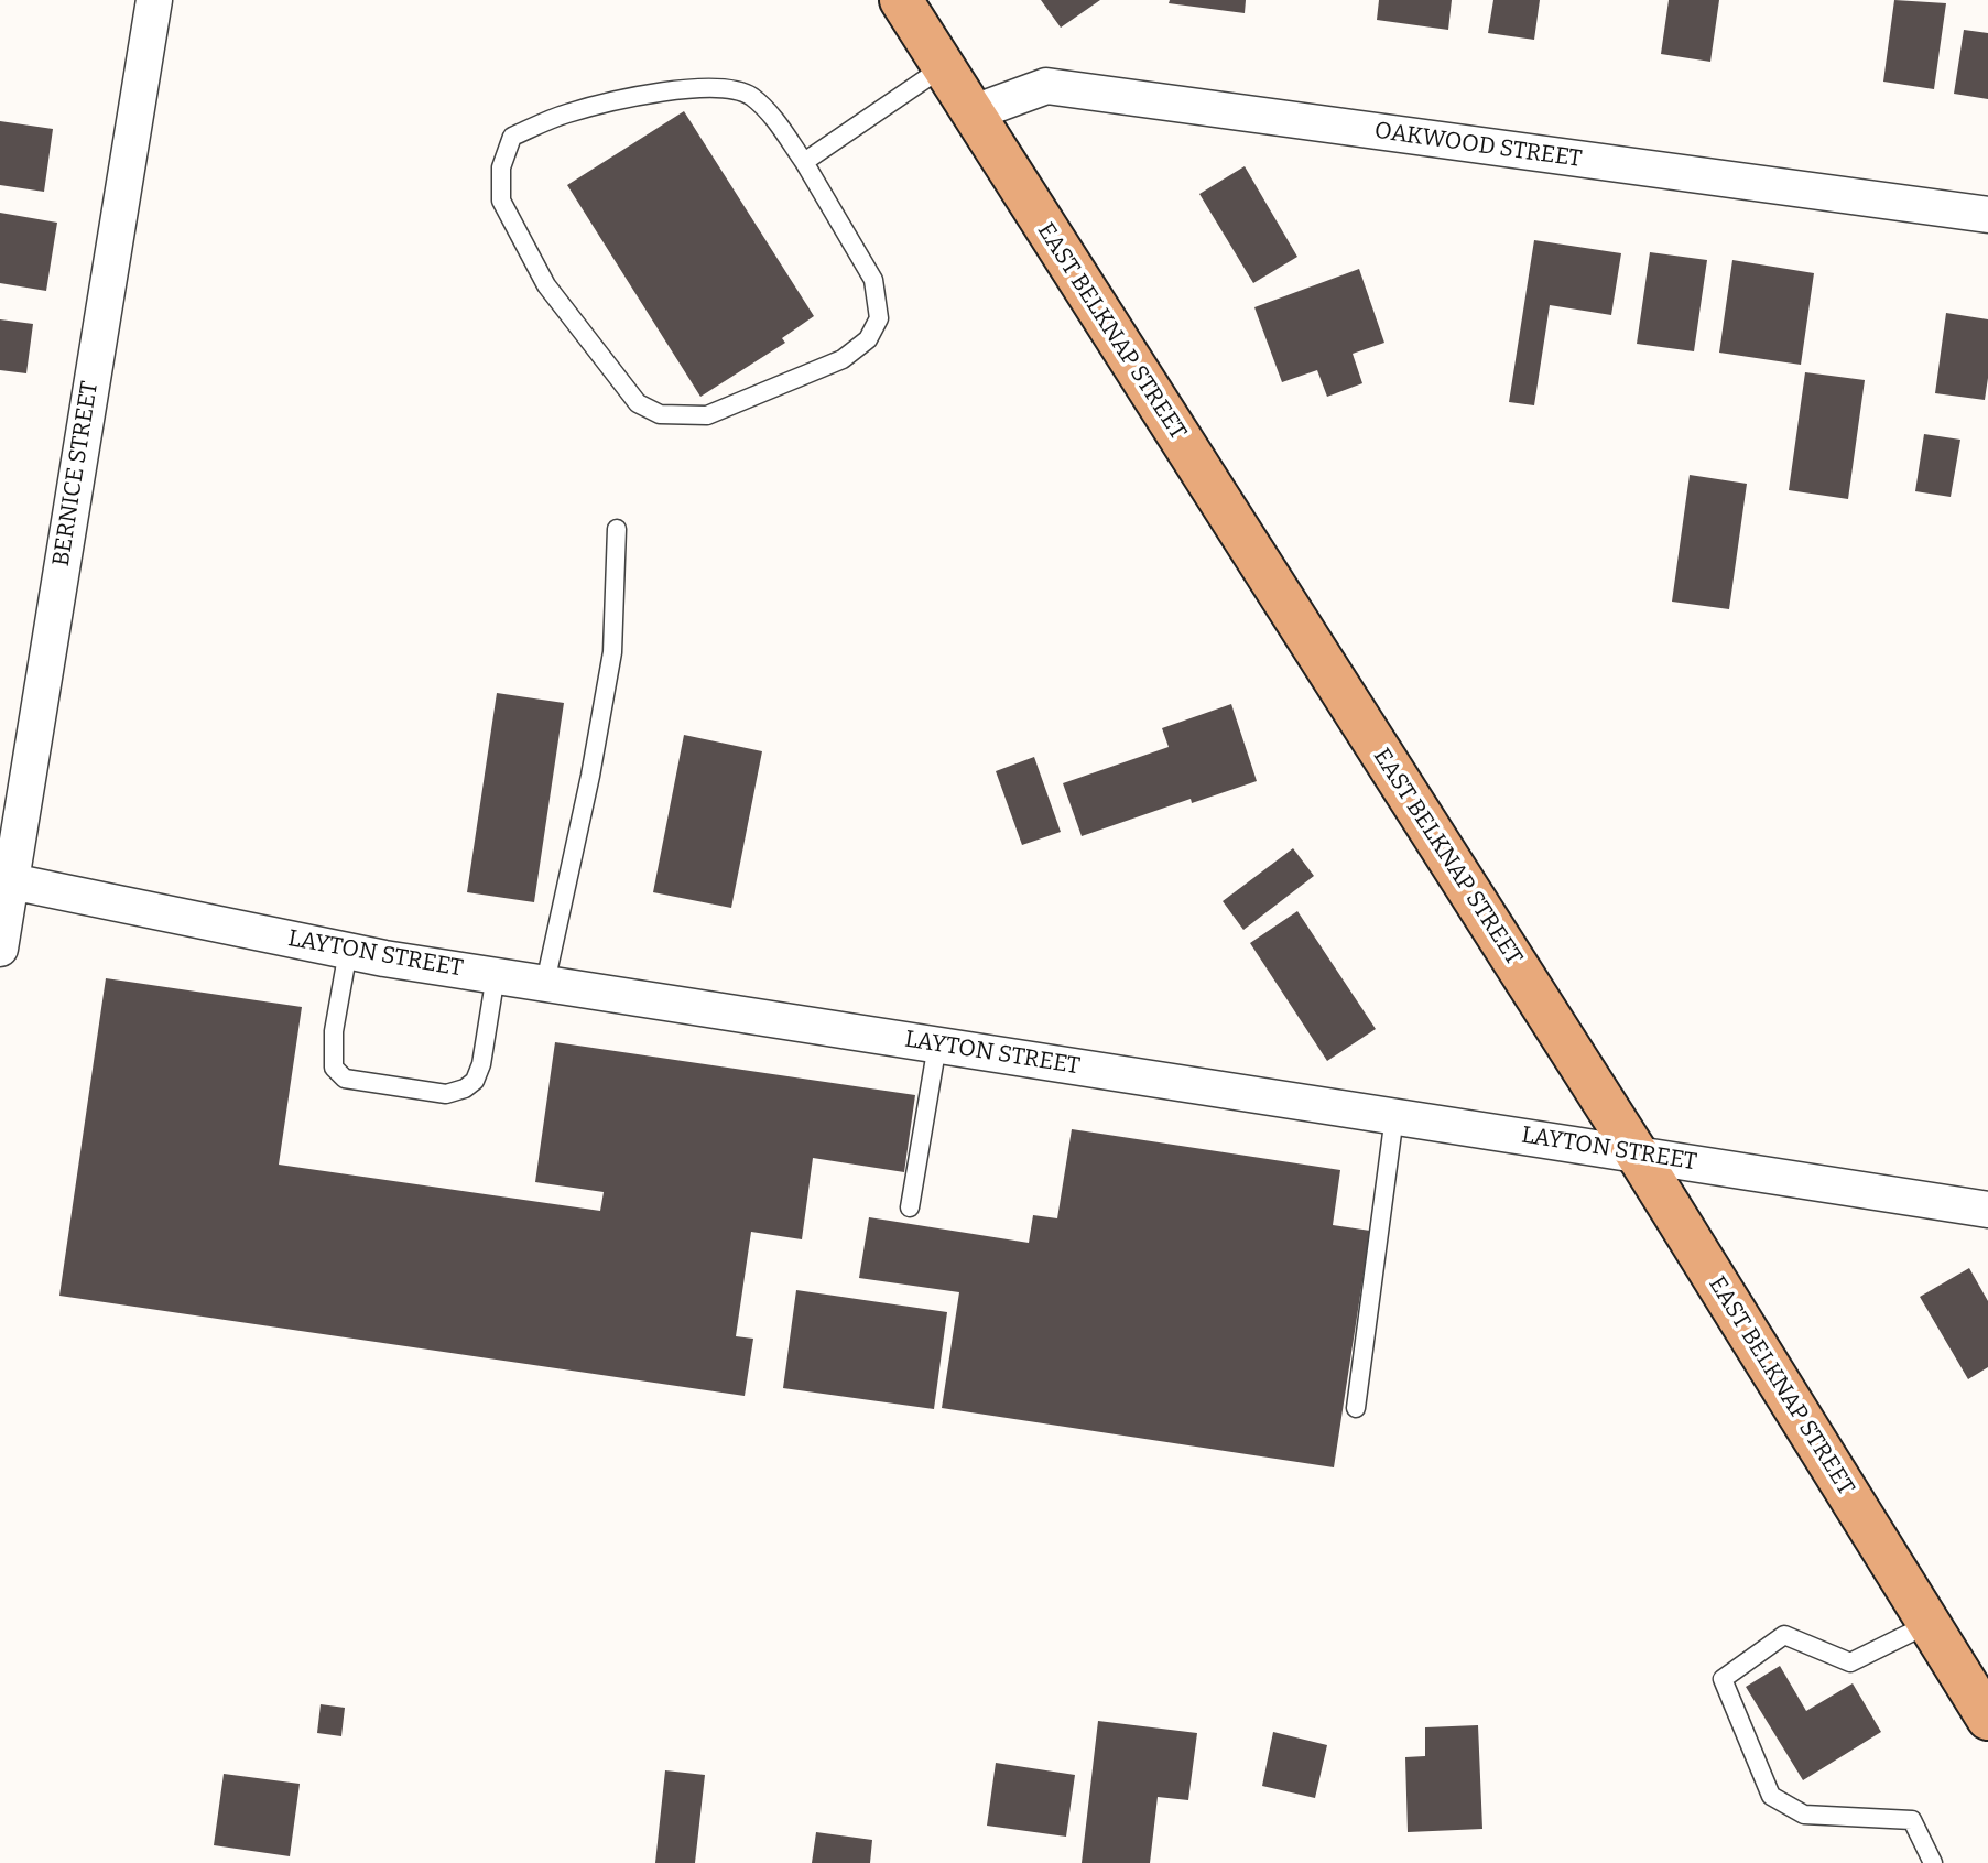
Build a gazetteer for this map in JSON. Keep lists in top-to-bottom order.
{
  "streets": {
    "main road": ["EAST BELKNAP STREET"],
    "street": ["OAKWOOD STREET", "BERNICE STREET", "LAYTON STREET"]
  },
  "crossings": [
    ["OAKWOOD STREET", "EAST BELKNAP STREET"],
    ["EAST BELKNAP STREET", "LAYTON STREET"],
    ["BERNICE STREET", "LAYTON STREET"]
  ]
}
